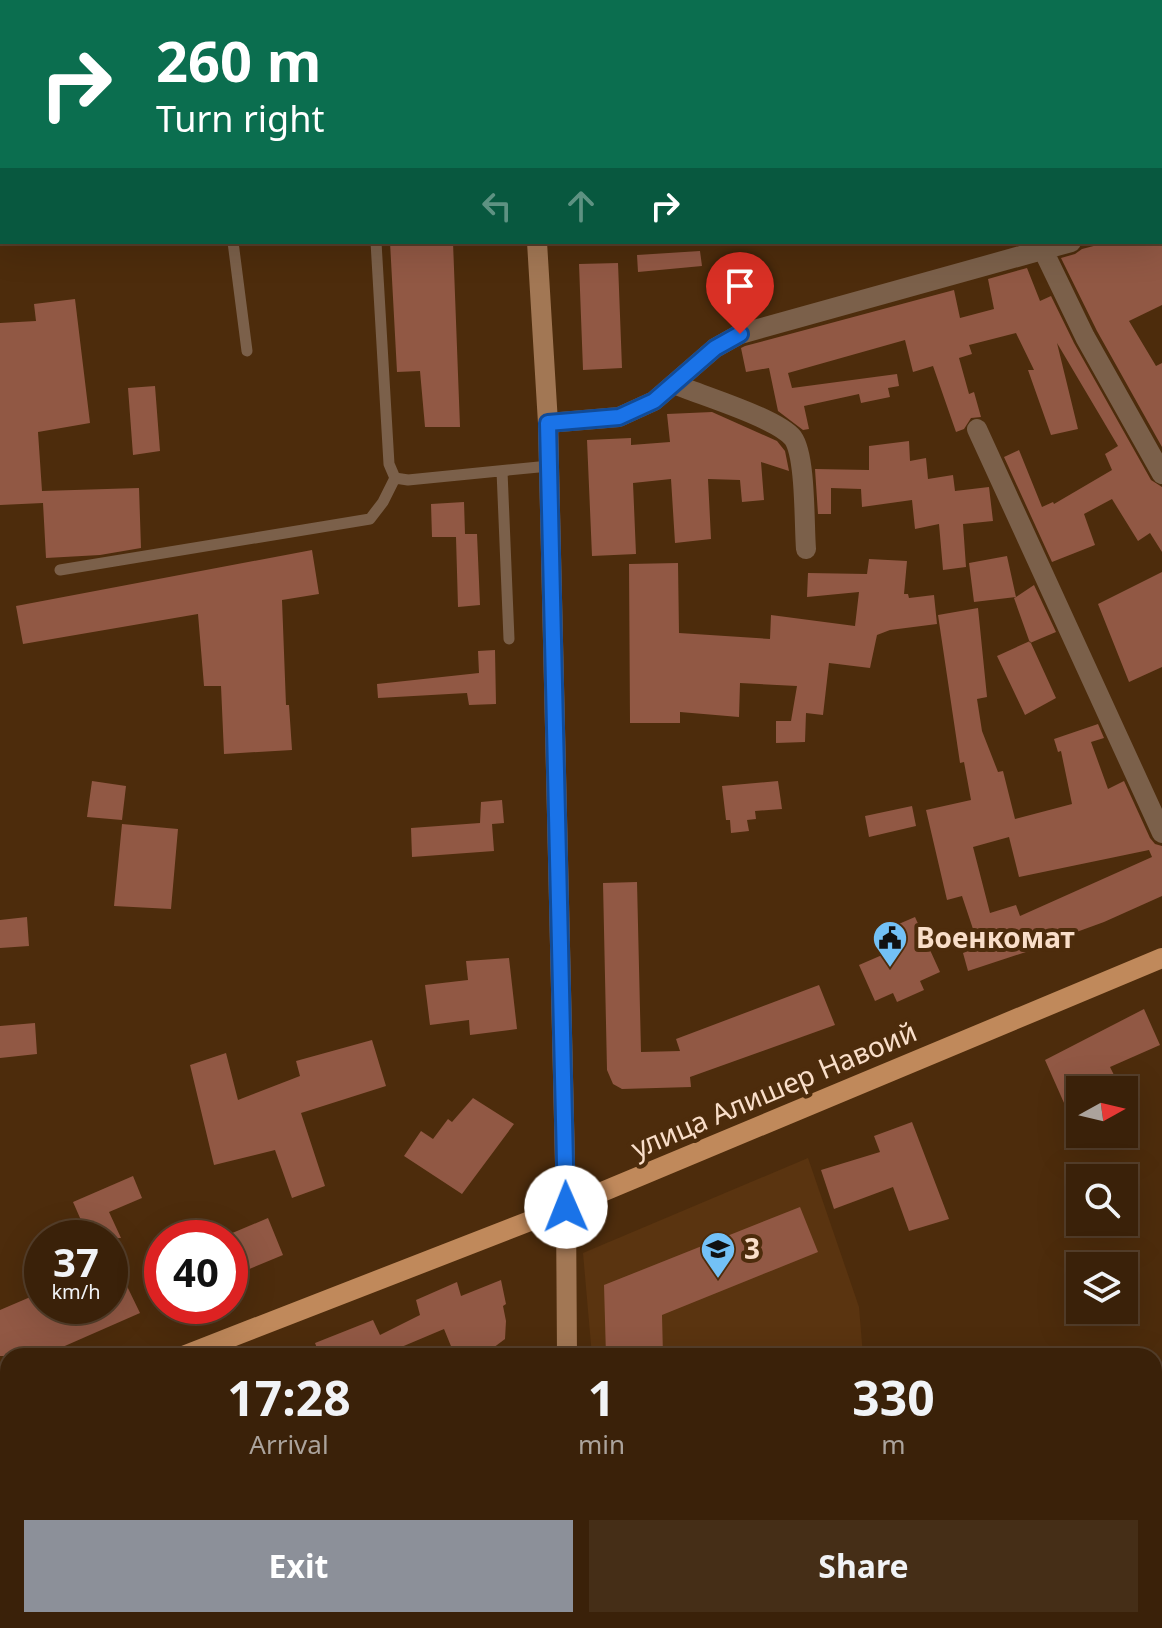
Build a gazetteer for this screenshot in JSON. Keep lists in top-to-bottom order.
{
  "streets": {
    "main road": ["улица Алишер Навоий"]
  },
  "places": {
    "public building": ["Военкомат"],
    "school or university": ["3"]
  },
  "north": "right",
  "page": {
    "turn": ["260 m", "Turn right"],
    "speed": "37 km/h",
    "limit": "40",
    "eta": [
      "17:28",
      "Arrival",
      "1",
      "min",
      "330",
      "m"
    ],
    "buttons": ["Exit", "Share"]
  }
}
